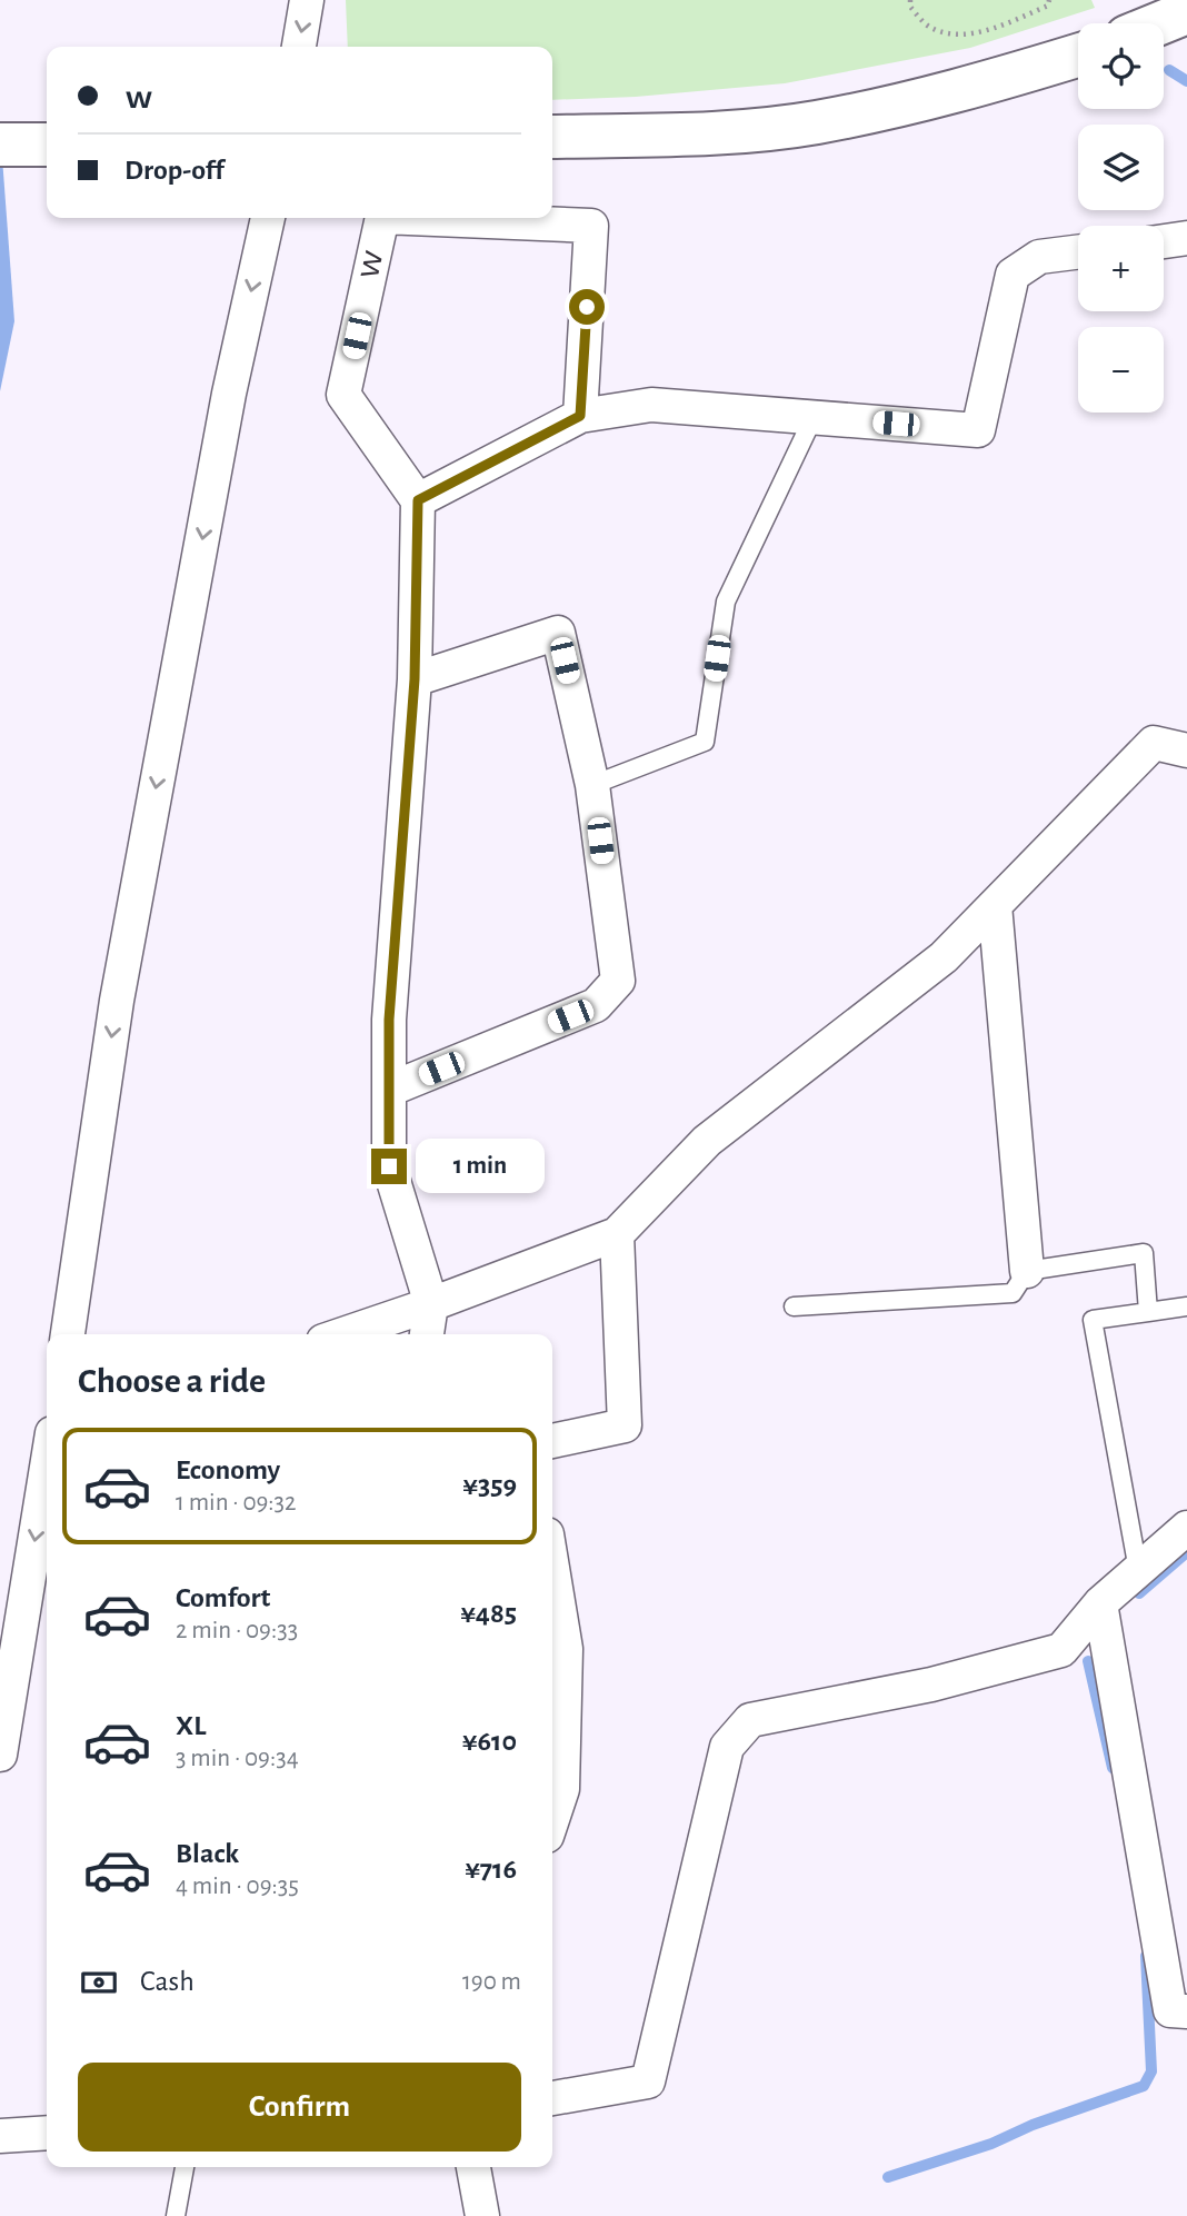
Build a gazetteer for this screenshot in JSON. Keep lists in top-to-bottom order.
{
  "streets": {
    "street": ["ｗ"]
  },
  "page": {
    "map_buttons": ["+", "−"],
    "banner": ["ｗ", "Drop-off"],
    "bubble": "1 min",
    "heading": "Choose a ride",
    "list": [
      {
        "name": "Economy",
        "note": "1 min · 09:32",
        "value": "¥359"
      },
      {
        "name": "Comfort",
        "note": "2 min · 09:33",
        "value": "¥485"
      },
      {
        "name": "XL",
        "note": "3 min · 09:34",
        "value": "¥610"
      },
      {
        "name": "Black",
        "note": "4 min · 09:35",
        "value": "¥716"
      }
    ],
    "pay": ["Cash", "190 m"],
    "buttons": "Confirm"
  }
}
